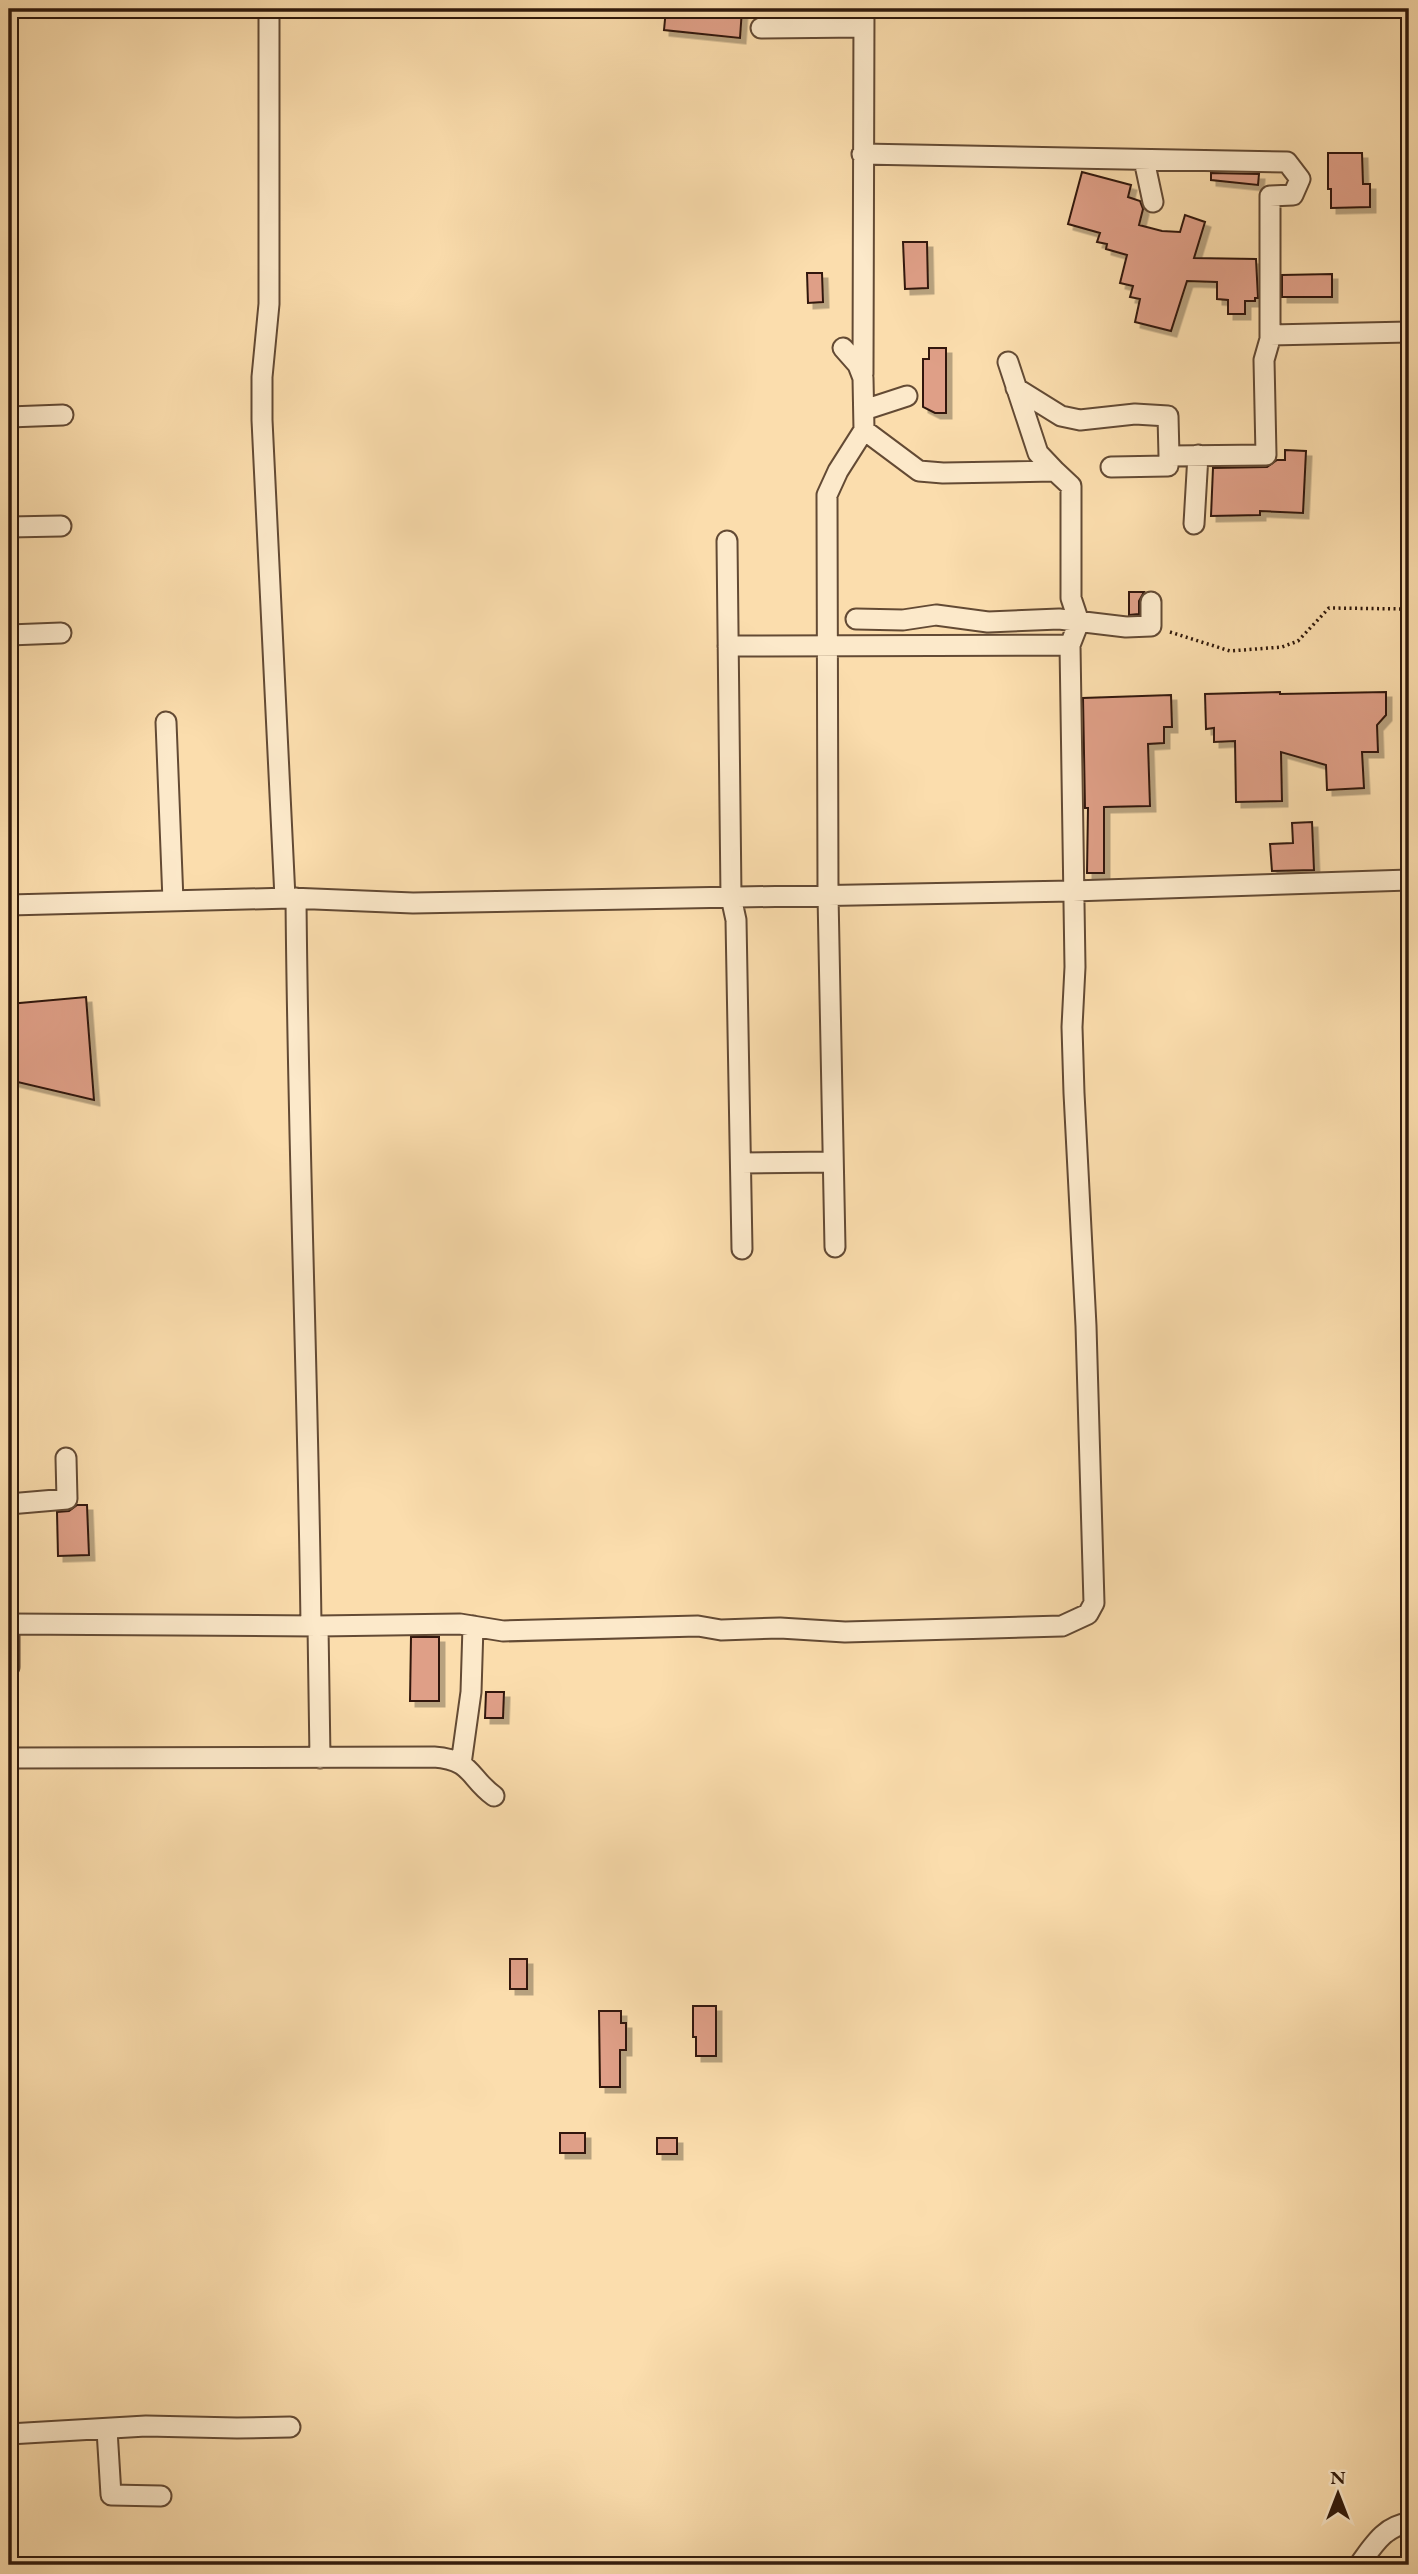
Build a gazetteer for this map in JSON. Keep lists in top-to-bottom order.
{
  "north": "top"
}
